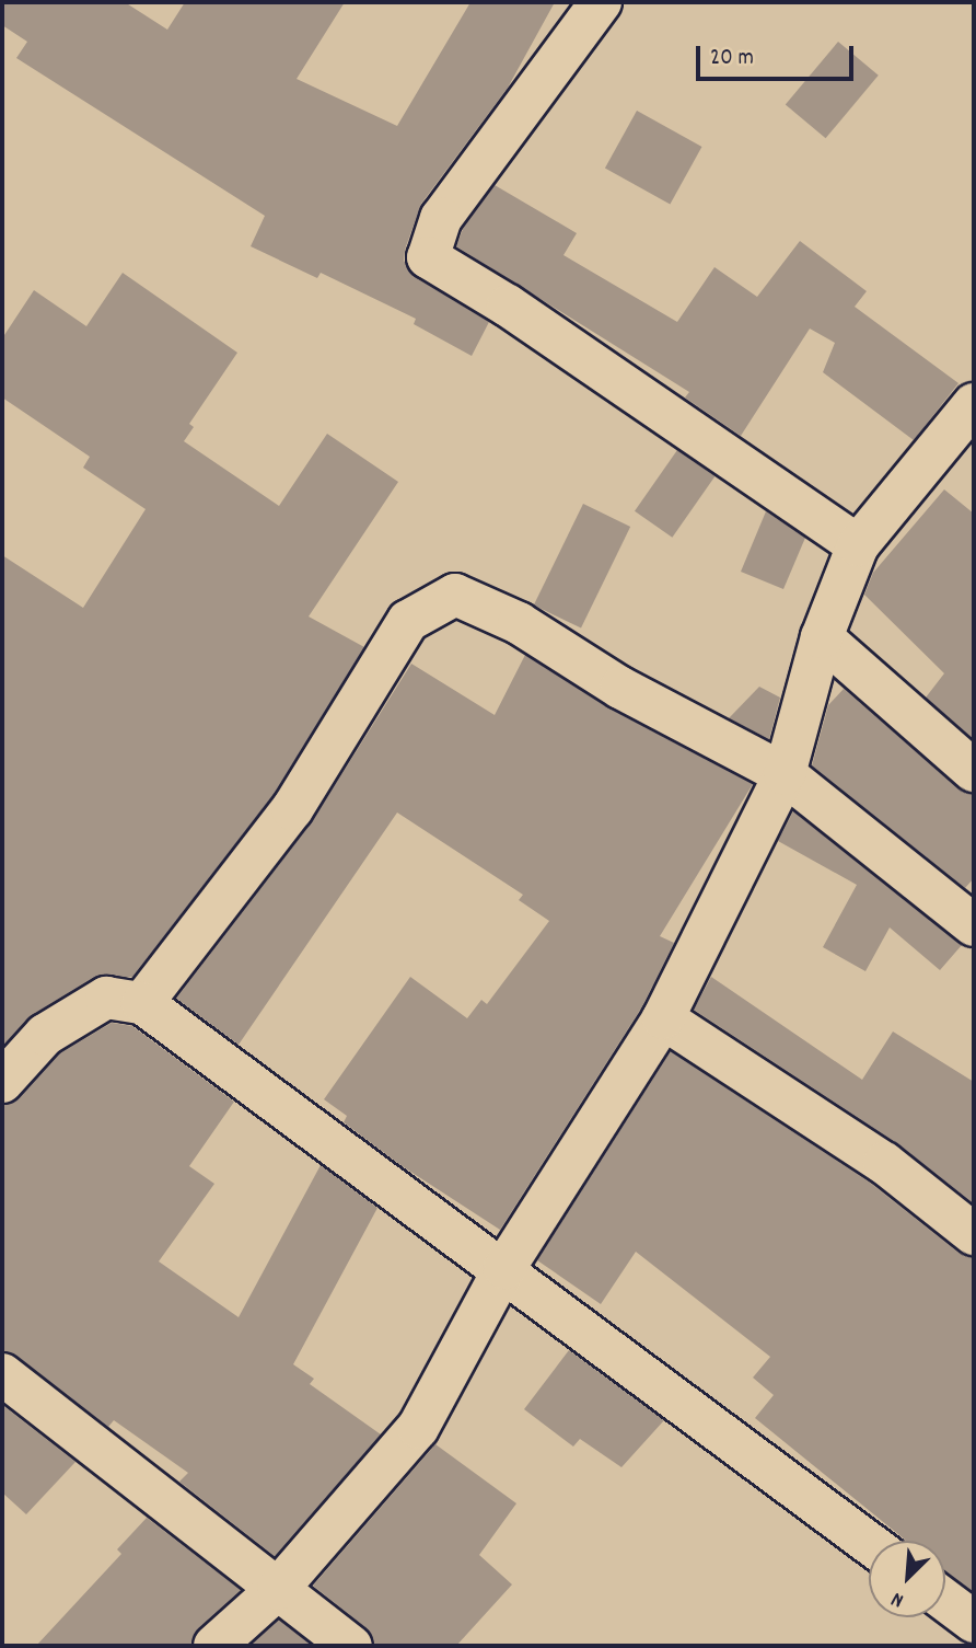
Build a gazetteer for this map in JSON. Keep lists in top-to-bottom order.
{
  "scale_bar": "20 m",
  "north": "bottom left"
}
